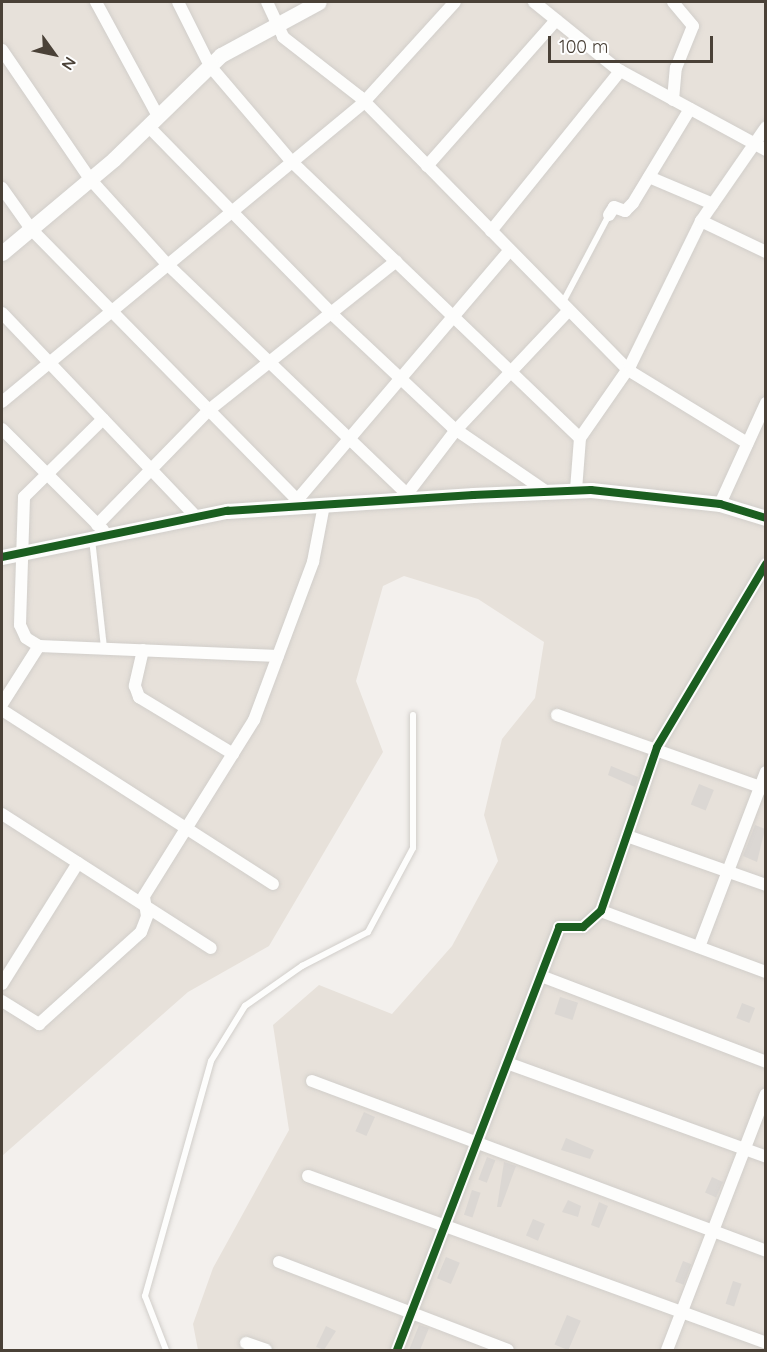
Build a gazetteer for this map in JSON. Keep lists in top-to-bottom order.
{
  "scale_bar": "100 m",
  "north": "bottom right"
}
